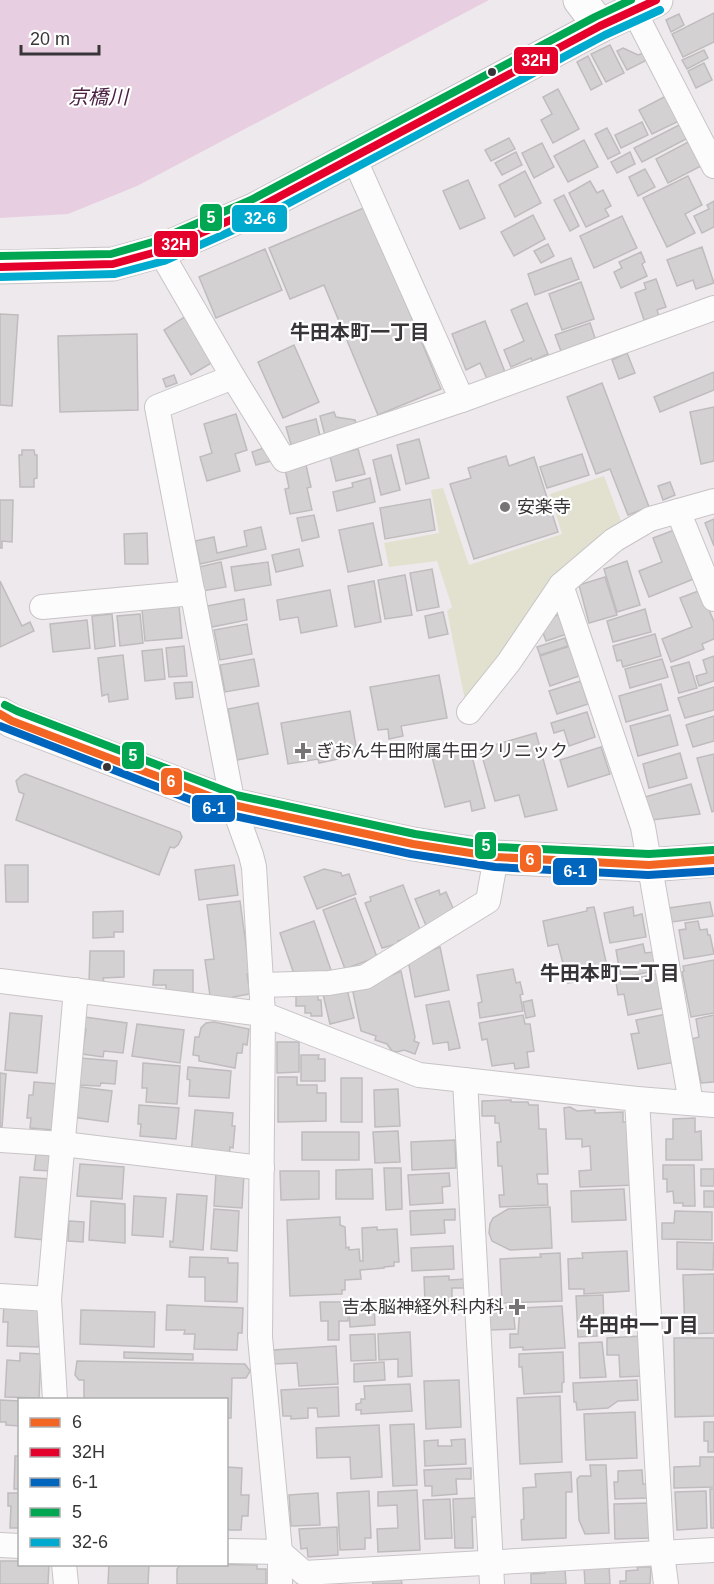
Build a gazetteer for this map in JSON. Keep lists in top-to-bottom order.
{
  "districts": ["牛田本町一丁目", "牛田本町二丁目", "牛田中一丁目"],
  "water": ["京橋川"],
  "places": {
    "other": ["安楽寺"],
    "health": ["ぎおん牛田附属牛田クリニック", "吉本脳神経外科内科"]
  },
  "lines": [
    "transit line 32H",
    "transit line 5",
    "transit line 32-6",
    "transit line 6",
    "transit line 6-1"
  ],
  "legend": [
    "6",
    "32H",
    "6-1",
    "5",
    "32-6"
  ],
  "scale_bar": "20 m"
}
